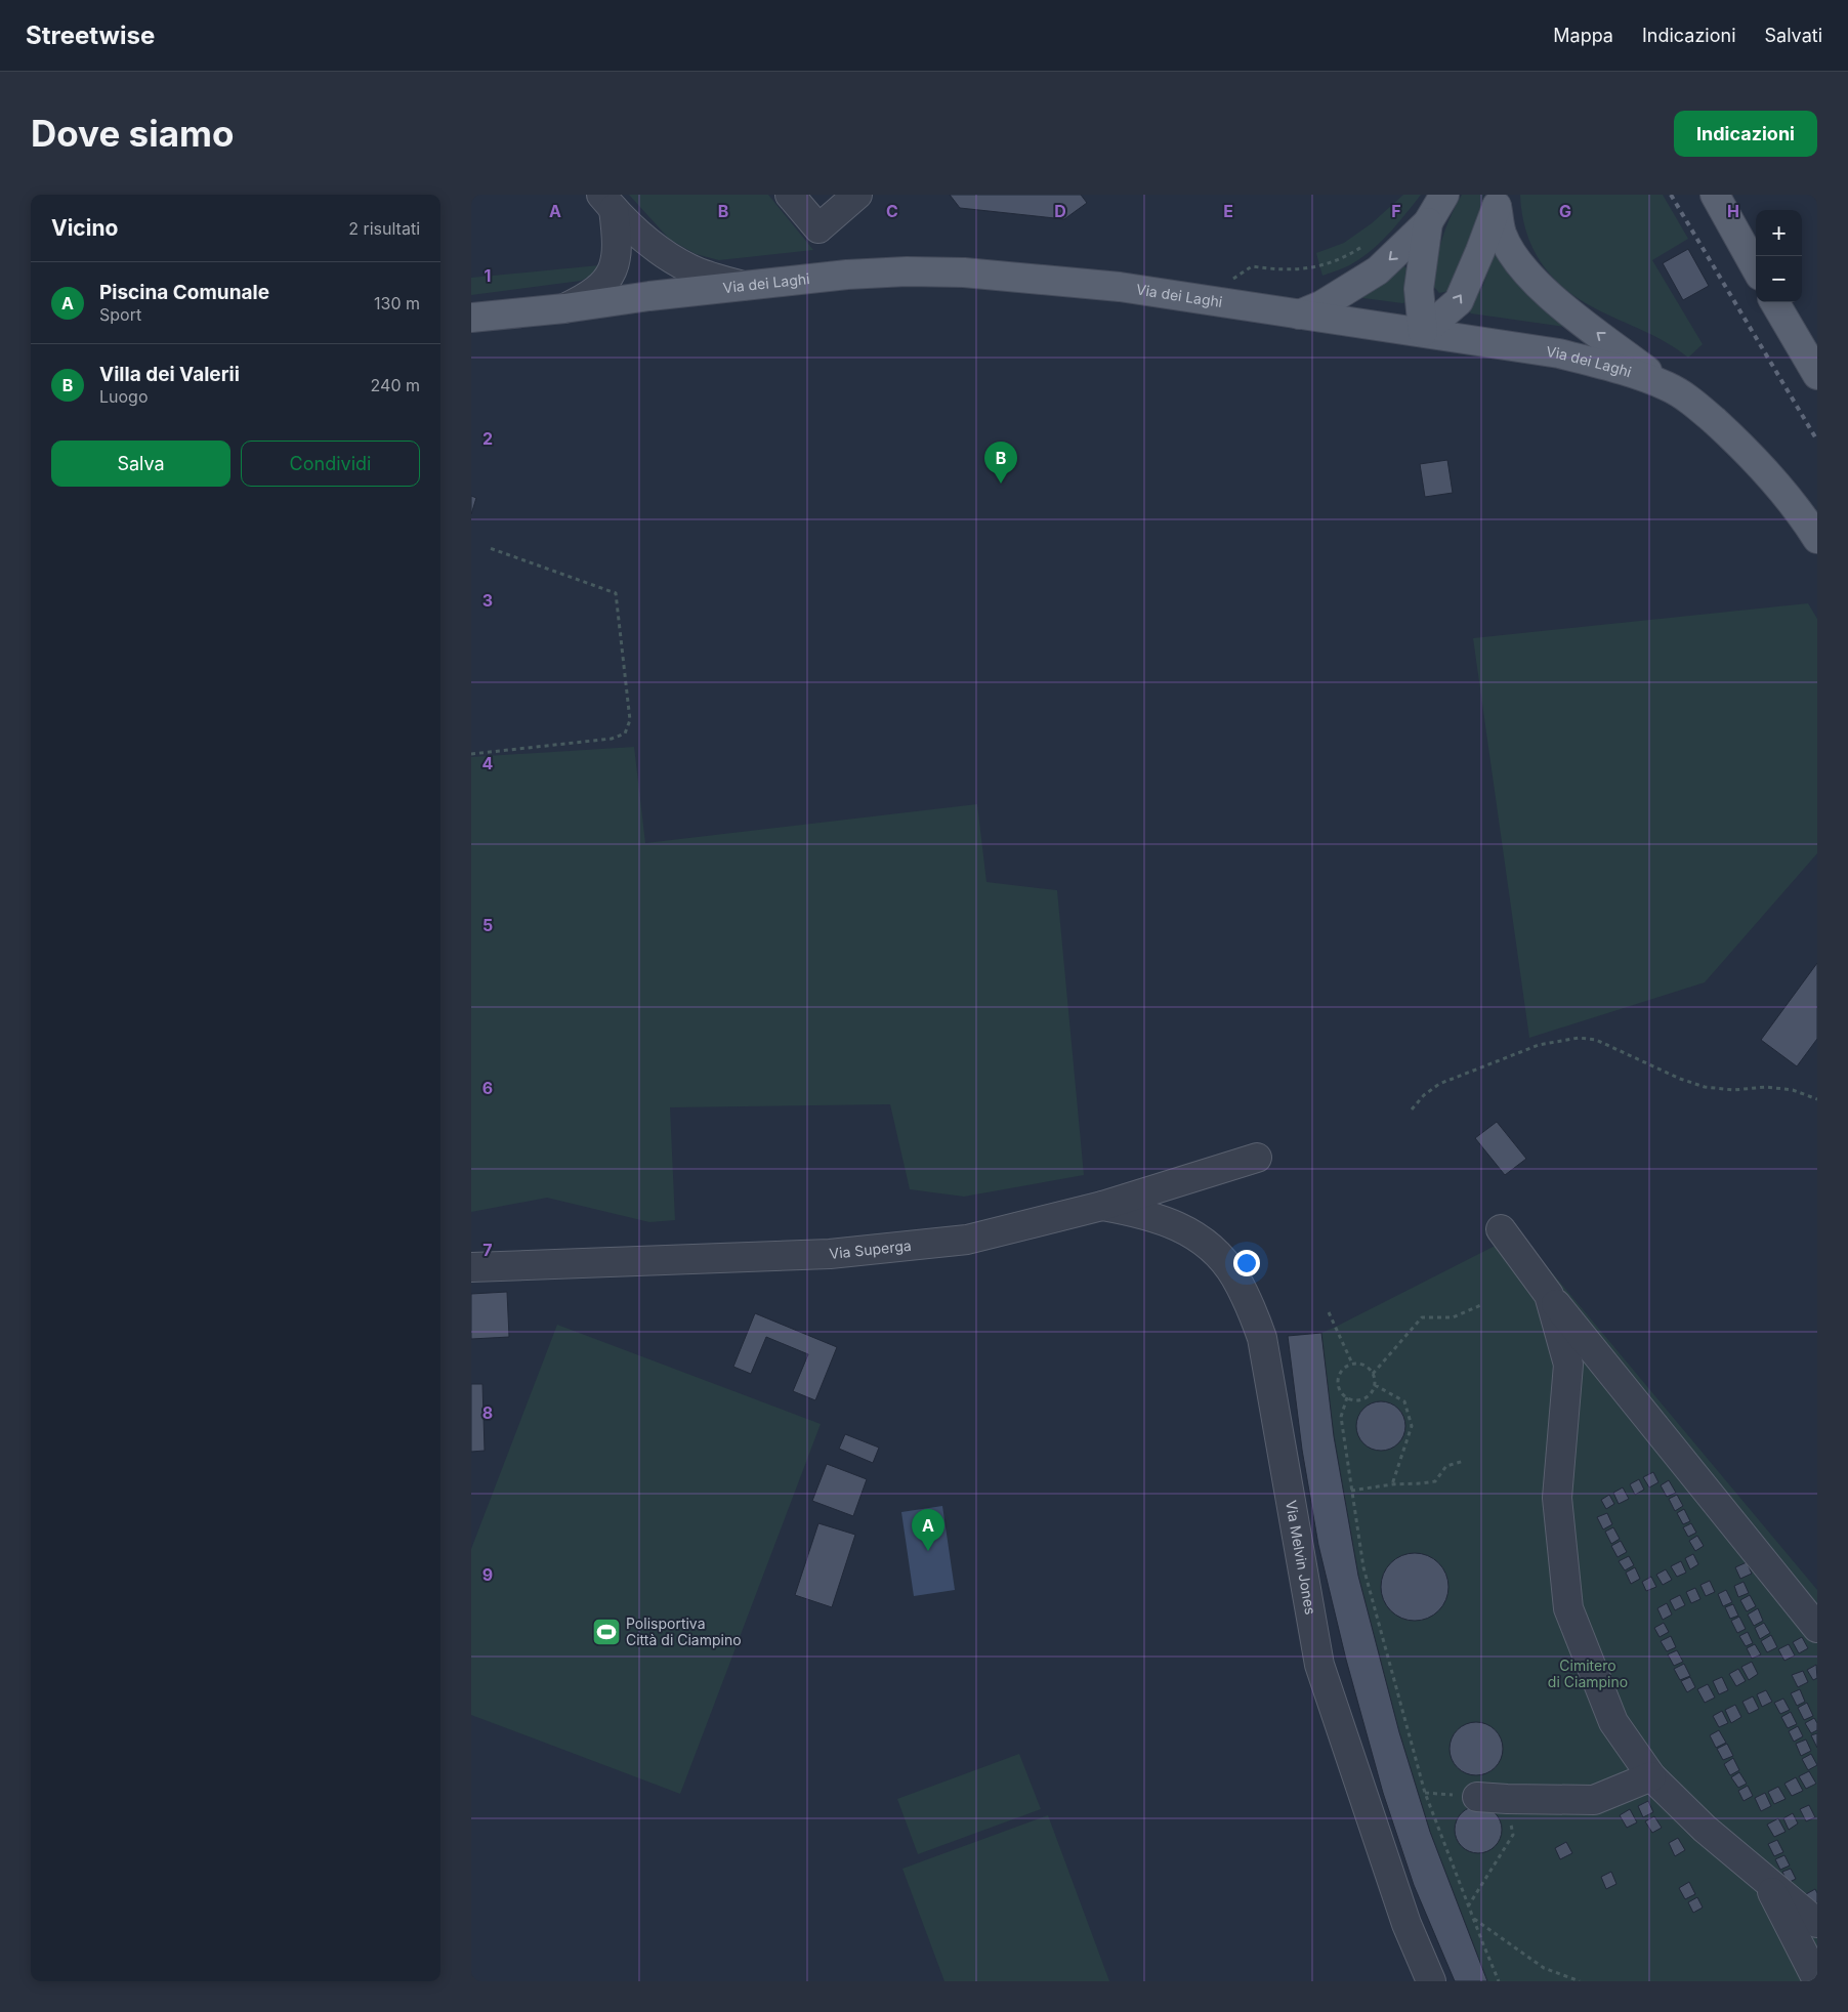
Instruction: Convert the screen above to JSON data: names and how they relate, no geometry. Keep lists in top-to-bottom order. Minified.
{"streets":{"main road":["Via dei Laghi"],"street":["Via Superga","Via Melvin Jones"]},"crossings":[["Via Superga","Via Melvin Jones"]],"parks":["Cimitero di Ciampino"],"places":{"sports":["Polisportiva Città di Ciampino"]},"page":{"header":"Streetwise","nav":["Mappa","Indicazioni","Salvati"],"buttons":["Indicazioni",["Salva","Condividi"]],"title":"Dove siamo","heading":["Vicino","2 risultati"],"map_buttons":["+","−"],"list":[{"mark":"A","name":"Piscina Comunale","note":"Sport","value":"130 m"},{"mark":"B","name":"Villa dei Valerii","note":"Luogo","value":"240 m"}],"pins":["B","A"]},"grid":{"columns":["A","B","C","D","E","F","G","H"],"rows":["1","2","3","4","5","6","7","8","9"]}}
